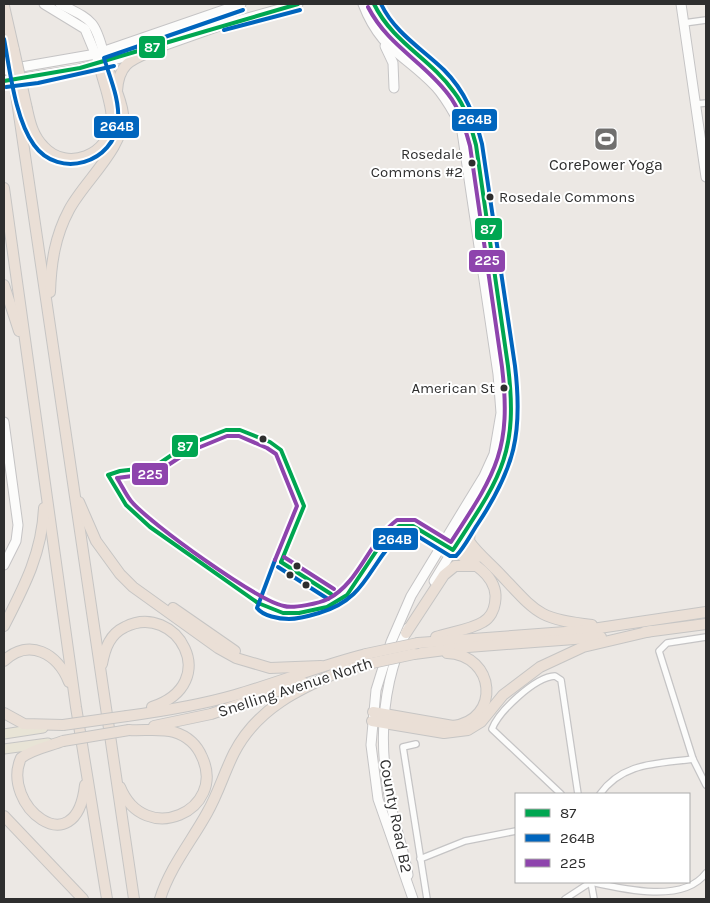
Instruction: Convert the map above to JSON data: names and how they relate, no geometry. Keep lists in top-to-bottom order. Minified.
{"streets":{"highway":["Snelling Avenue North"],"street":["County Road B2"]},"places":{"sports":["CorePower Yoga"],"other":["Rosedale Commons #2","Rosedale Commons","American St"]},"lines":["transit line 87","transit line 264B","transit line 225"],"legend":["87","264B","225"]}
